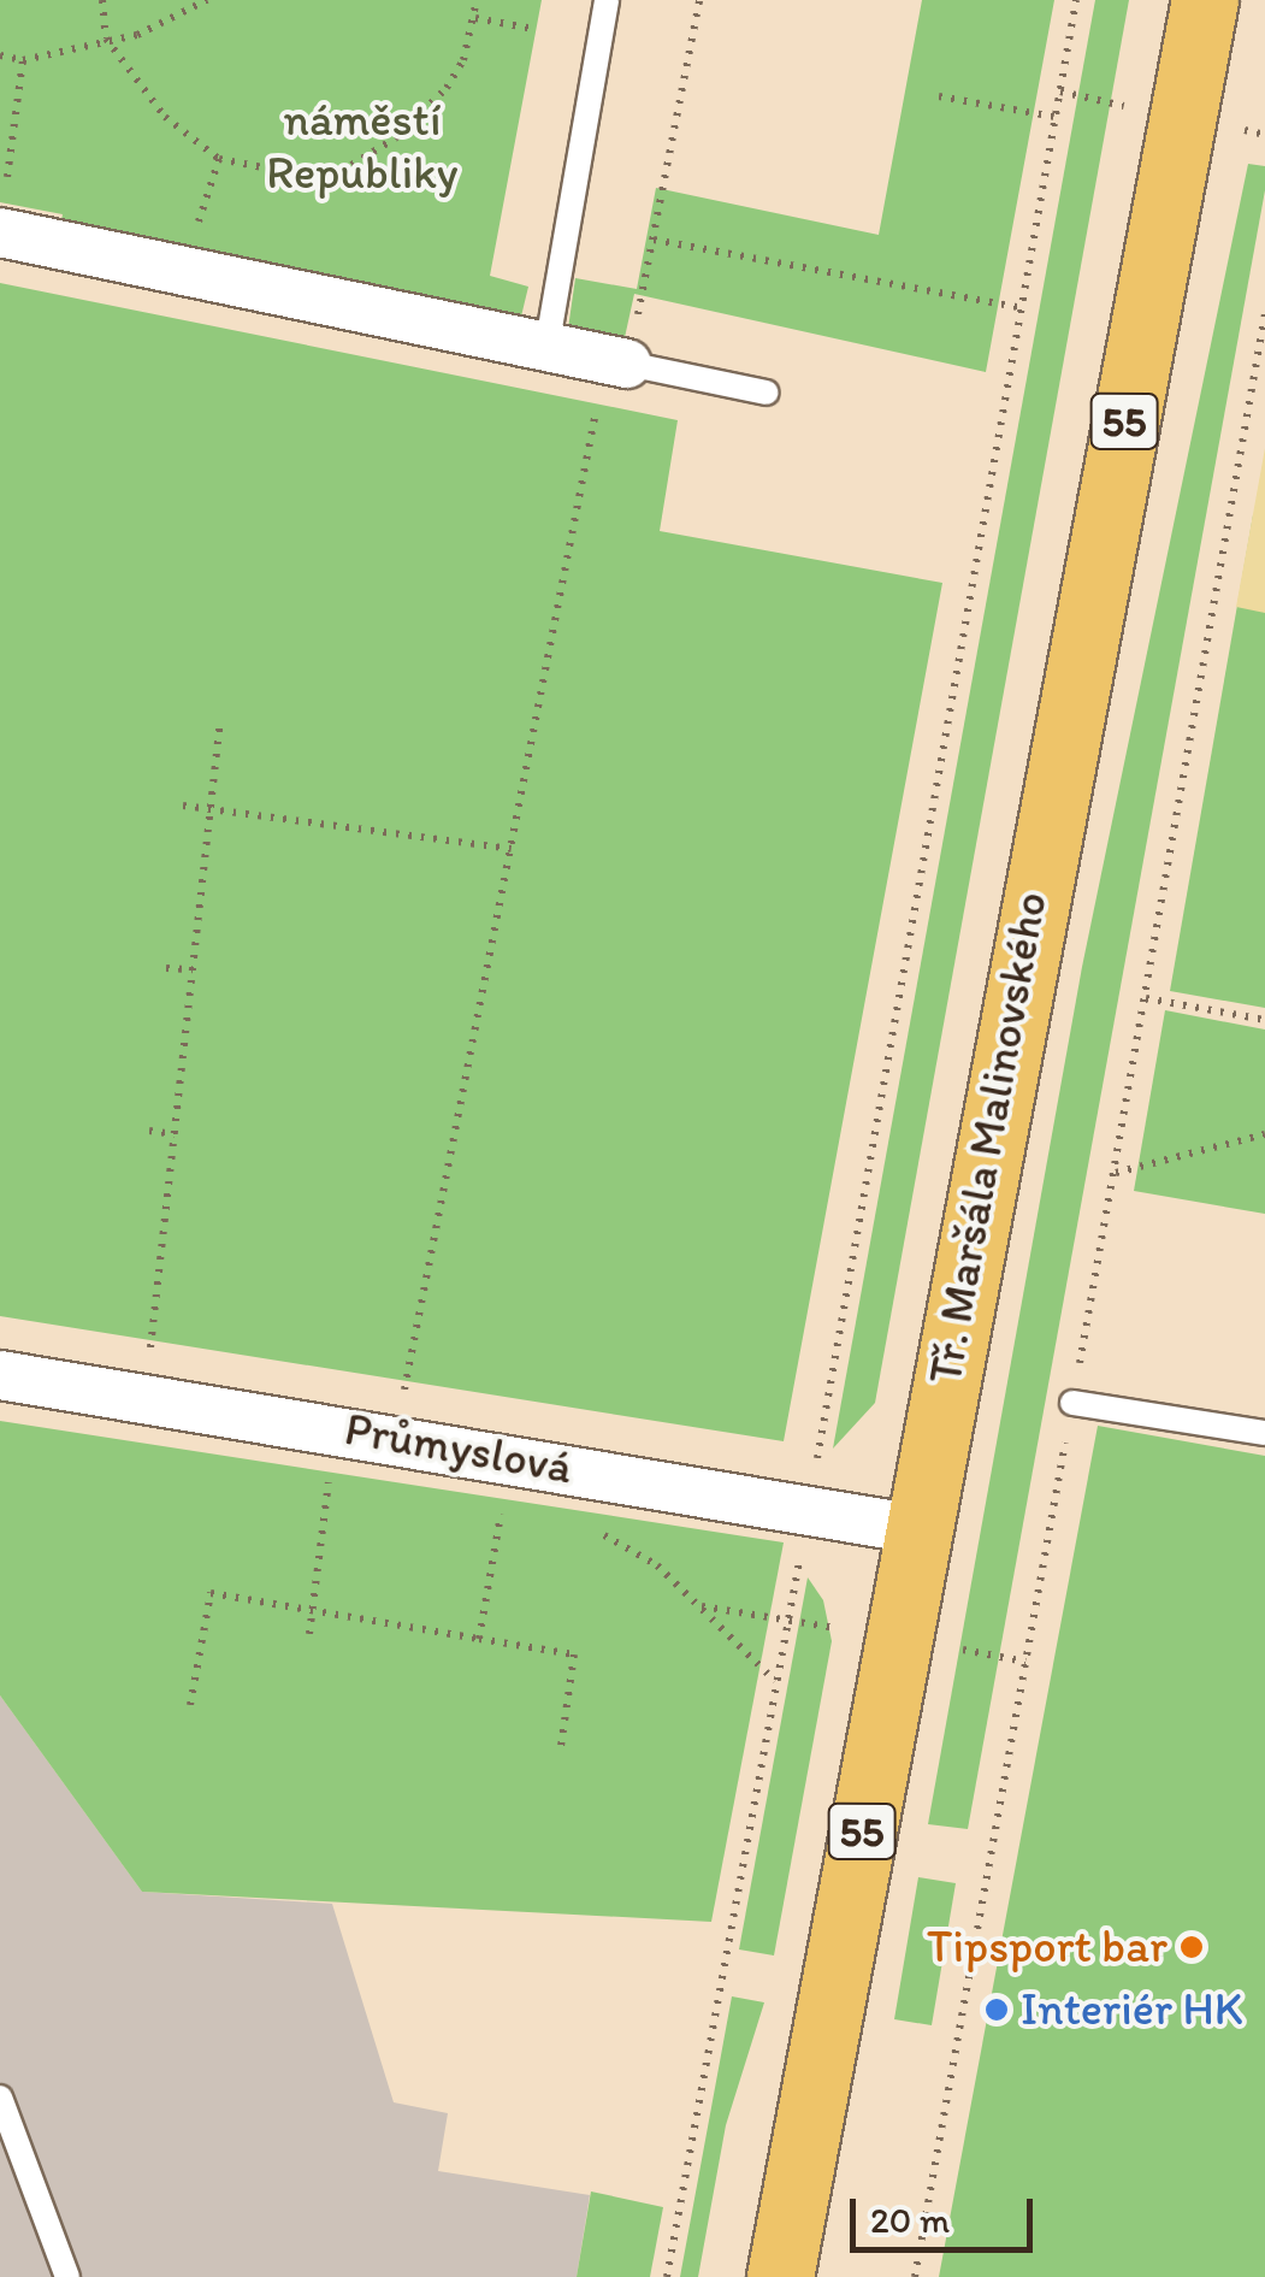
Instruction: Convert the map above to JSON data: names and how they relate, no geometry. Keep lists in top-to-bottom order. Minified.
{"streets":{"main road":["55","Tř. Maršála Malinovského"],"street":["Průmyslová"]},"crossings":[["Tř. Maršála Malinovského","Průmyslová"]],"parks":["náměstí Republiky"],"places":["Tipsport bar","Interiér HK"],"scale_bar":"20 m"}
